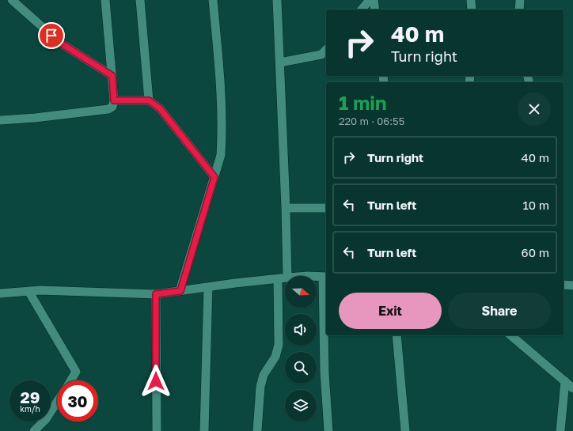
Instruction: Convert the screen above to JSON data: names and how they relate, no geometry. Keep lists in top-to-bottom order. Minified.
{"north":"right","page":{"turn":["40 m","Turn right"],"heading":["1 min","220 m · 06:55"],"list":[{"name":"Turn right","value":"40 m"},{"name":"Turn left","value":"10 m"},{"name":"Turn left","value":"60 m"}],"buttons":["Exit","Share"],"speed":"29 km/h","limit":"30"}}
